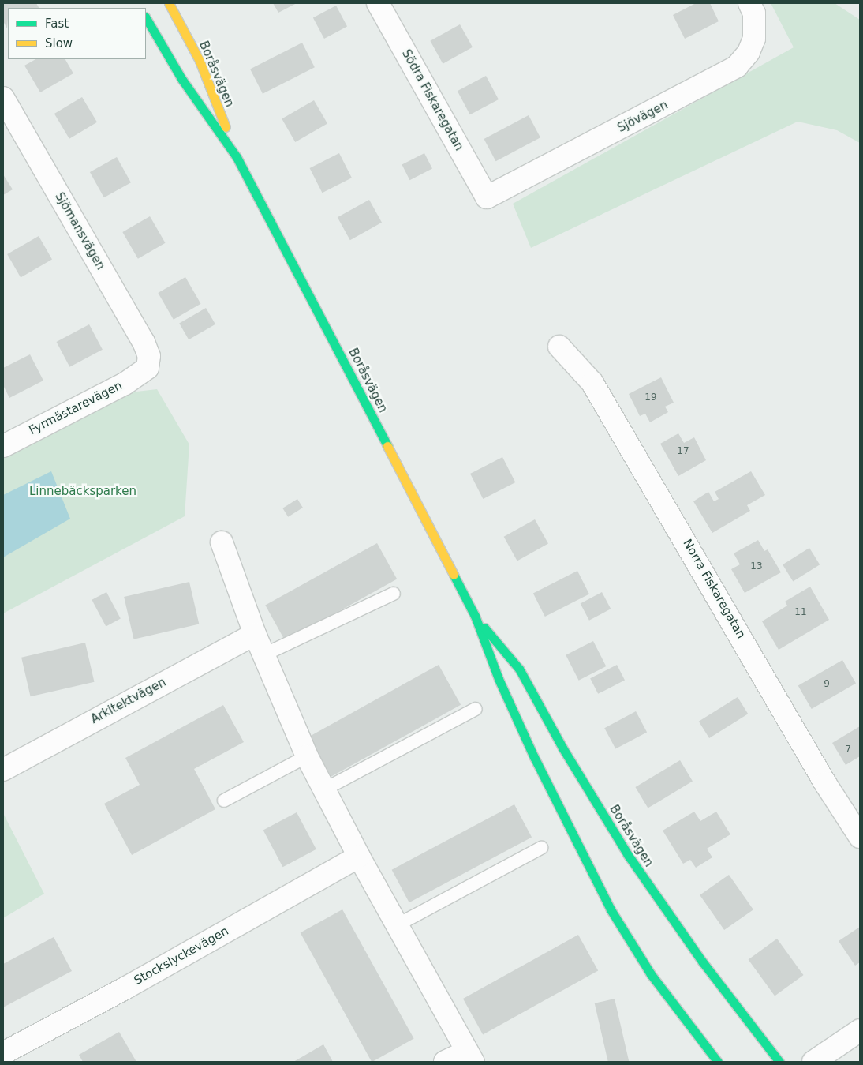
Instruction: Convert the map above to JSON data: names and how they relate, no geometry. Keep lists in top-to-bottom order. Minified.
{"streets":{"main road":["Boråsvägen"],"street":["Södra Fiskaregatan","Sjövägen","Sjömansvägen","Fyrmästarevägen","Norra Fiskaregatan","Arkitektvägen","Stockslyckevägen"]},"crossings":[["Södra Fiskaregatan","Sjövägen"],["Sjömansvägen","Fyrmästarevägen"]],"parks":["Linnebäcksparken"],"house_numbers":["19","17","13","11","9","7"],"legend":["Fast","Slow"]}
